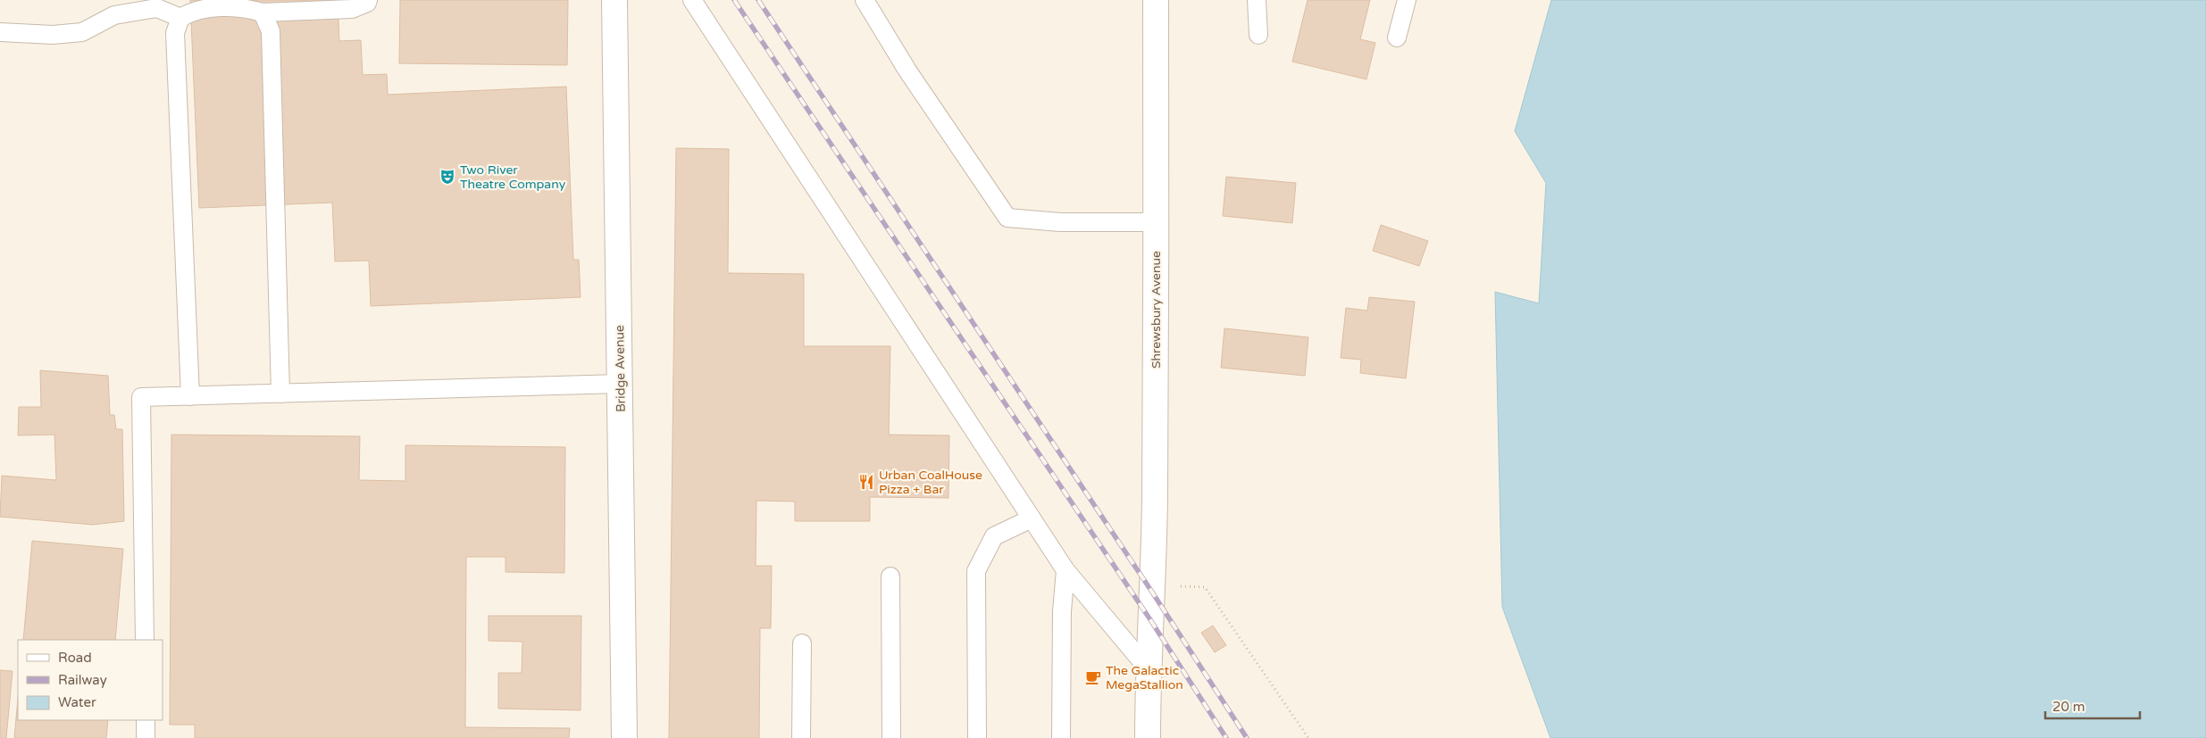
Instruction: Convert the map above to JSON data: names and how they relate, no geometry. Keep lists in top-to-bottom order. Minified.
{"streets":{"main road":["Shrewsbury Avenue","Bridge Avenue"]},"places":{"theatre":["Two River Theatre Company"],"restaurant":["Urban CoalHouse Pizza + Bar"],"cafe":["The Galactic MegaStallion"]},"legend":["Road","Railway","Water"],"scale_bar":"20 m"}
